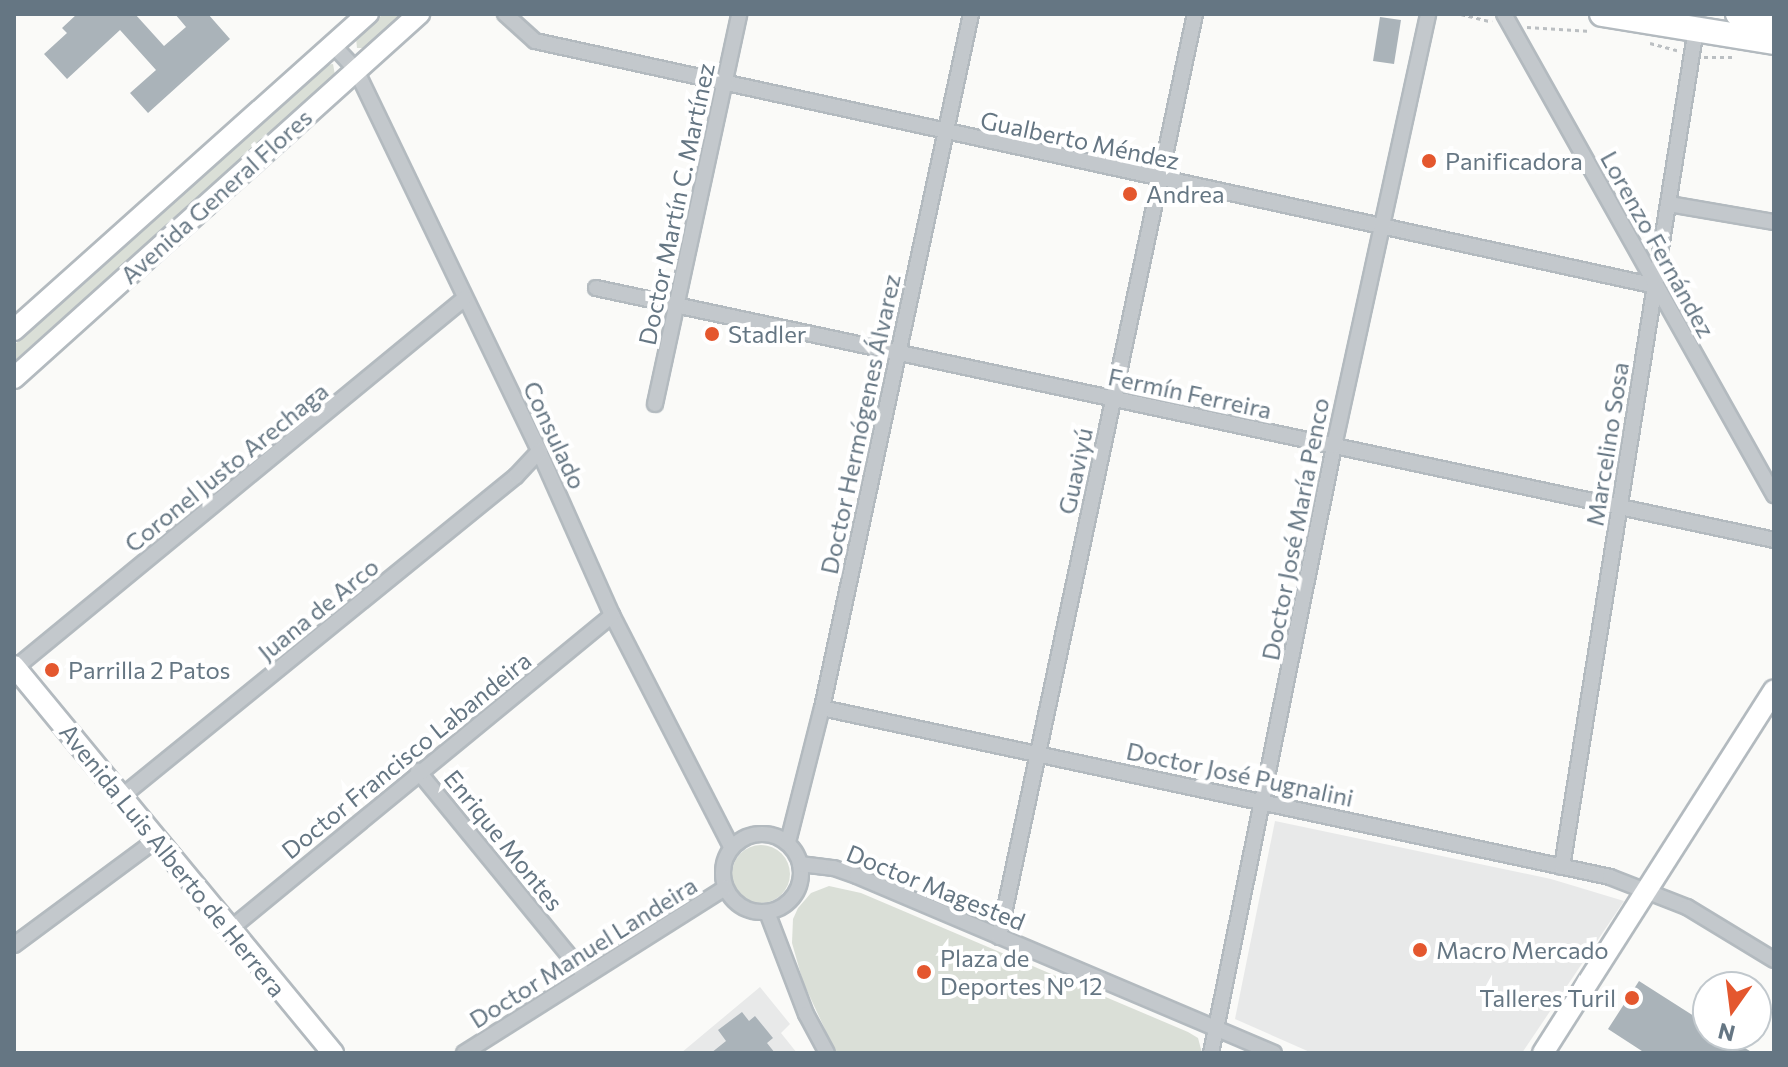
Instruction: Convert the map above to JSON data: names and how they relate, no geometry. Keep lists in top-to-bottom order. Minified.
{"streets":{"main road":["Avenida General Flores","Avenida Luis Alberto de Herrera"],"street":["Gualberto Méndez","Doctor Martín C. Martínez","Lorenzo Fernández","Fermín Ferreira","Doctor Hermógenes Álvarez","Consulado","Marcelino Sosa","Coronel Justo Arechaga","Guaviyú","Doctor José María Penco","Juana de Arco","Doctor Francisco Labandeira","Doctor José Pugnalini","Enrique Montes","Doctor Magested","Doctor Manuel Landeira"]},"crossings":[["Gualberto Méndez","Doctor Martín C. Martínez"],["Gualberto Méndez","Lorenzo Fernández"],["Gualberto Méndez","Doctor Hermógenes Álvarez"],["Gualberto Méndez","Marcelino Sosa"],["Gualberto Méndez","Guaviyú"],["Gualberto Méndez","Doctor José María Penco"],["Avenida General Flores","Consulado"],["Doctor Martín C. Martínez","Fermín Ferreira"],["Lorenzo Fernández","Marcelino Sosa"],["Fermín Ferreira","Doctor Hermógenes Álvarez"],["Fermín Ferreira","Marcelino Sosa"],["Fermín Ferreira","Guaviyú"],["Fermín Ferreira","Doctor José María Penco"],["Doctor Hermógenes Álvarez","Consulado"],["Doctor Hermógenes Álvarez","Doctor José Pugnalini"],["Doctor Hermógenes Álvarez","Doctor Magested"],["Doctor Hermógenes Álvarez","Doctor Manuel Landeira"],["Consulado","Coronel Justo Arechaga"],["Consulado","Juana de Arco"],["Consulado","Doctor Francisco Labandeira"],["Consulado","Doctor Magested"],["Consulado","Doctor Manuel Landeira"],["Marcelino Sosa","Doctor José Pugnalini"],["Coronel Justo Arechaga","Avenida Luis Alberto de Herrera"],["Guaviyú","Doctor José Pugnalini"],["Guaviyú","Doctor Magested"],["Doctor José María Penco","Doctor José Pugnalini"],["Doctor José María Penco","Doctor Magested"],["Juana de Arco","Avenida Luis Alberto de Herrera"],["Doctor Francisco Labandeira","Enrique Montes"],["Doctor Francisco Labandeira","Avenida Luis Alberto de Herrera"],["Enrique Montes","Doctor Manuel Landeira"],["Doctor Magested","Doctor Manuel Landeira"]],"places":["Panificadora","Andrea","Stadler","Parrilla 2 Patos","Macro Mercado","Plaza de Deportes Nº 12","Talleres Turil"],"north":"bottom"}
